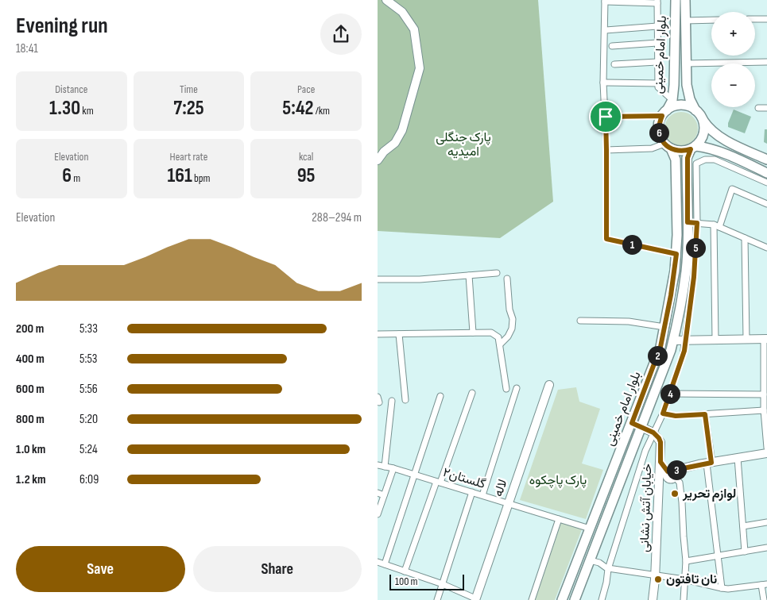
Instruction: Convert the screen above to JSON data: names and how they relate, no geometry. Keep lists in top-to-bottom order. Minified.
{"streets":{"main road":["بلوار امام خمینی"],"street":["گلستان۲","لاله","خیابان آتش نشانی"]},"crossings":[["بلوار امام خمینی","گلستان۲"],["گلستان۲","لاله"]],"parks":["پارک جنگلی امیدیه","پارک پاچکوه"],"places":["لوازم تحریر","نان تافتون"],"scale_bar":"100 m","page":{"heading":["Evening run","18:41"],"map_buttons":["+","−"],"stats":[["Distance","1.30 km"],["Time","7:25"],["Pace","5:42 /km"],["Elevation","6 m"],["Heart rate","161 bpm"],["kcal","95"]],"pins":["6","1","5","2","4","3"],"chart":["Elevation","288–294 m"],"list":[{"name":"200 m","note":"5:33"},{"name":"400 m","note":"5:53"},{"name":"600 m","note":"5:56"},{"name":"800 m","note":"5:20"},{"name":"1.0 km","note":"5:24"},{"name":"1.2 km","note":"6:09"}],"buttons":["Save","Share"],"scale":"100 m"}}
